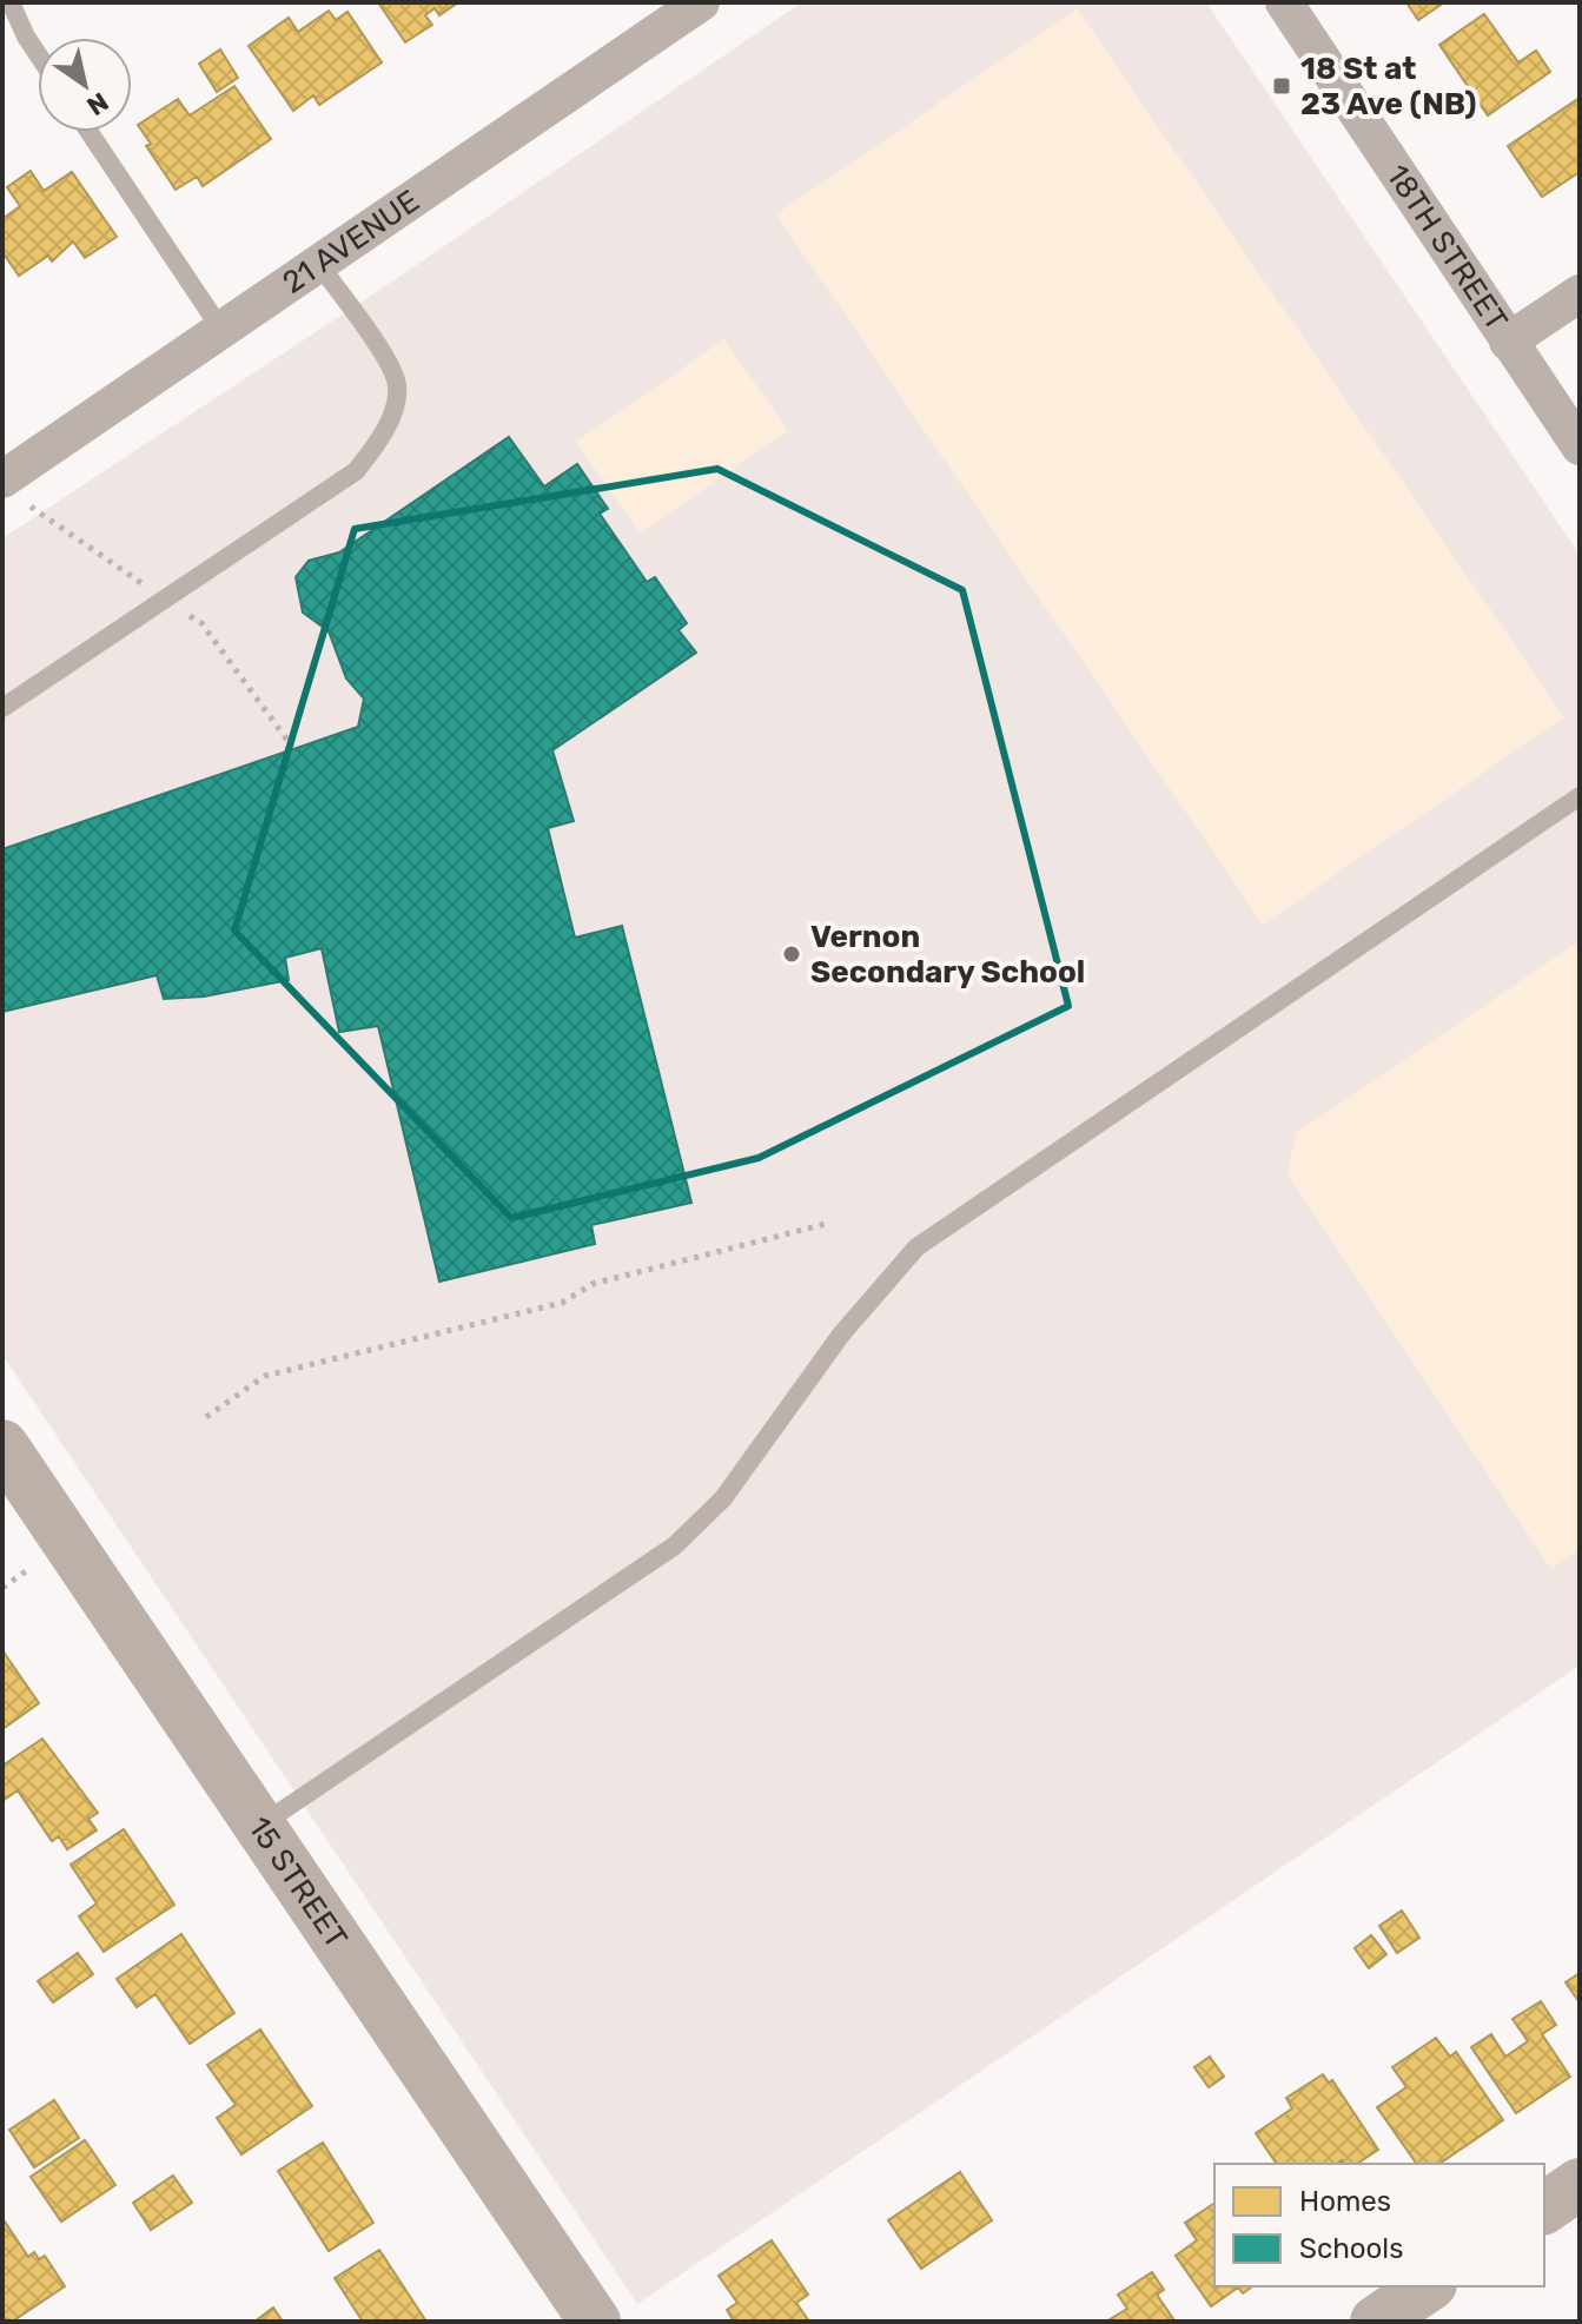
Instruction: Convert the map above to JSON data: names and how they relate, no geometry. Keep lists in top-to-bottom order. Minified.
{"streets":{"street":["21 AVENUE","18TH STREET","15 STREET"]},"places":{"transit":["18 St at 23 Ave (NB)"],"other":["Vernon Secondary School"]},"legend":["Homes","Schools"],"north":"bottom right"}
